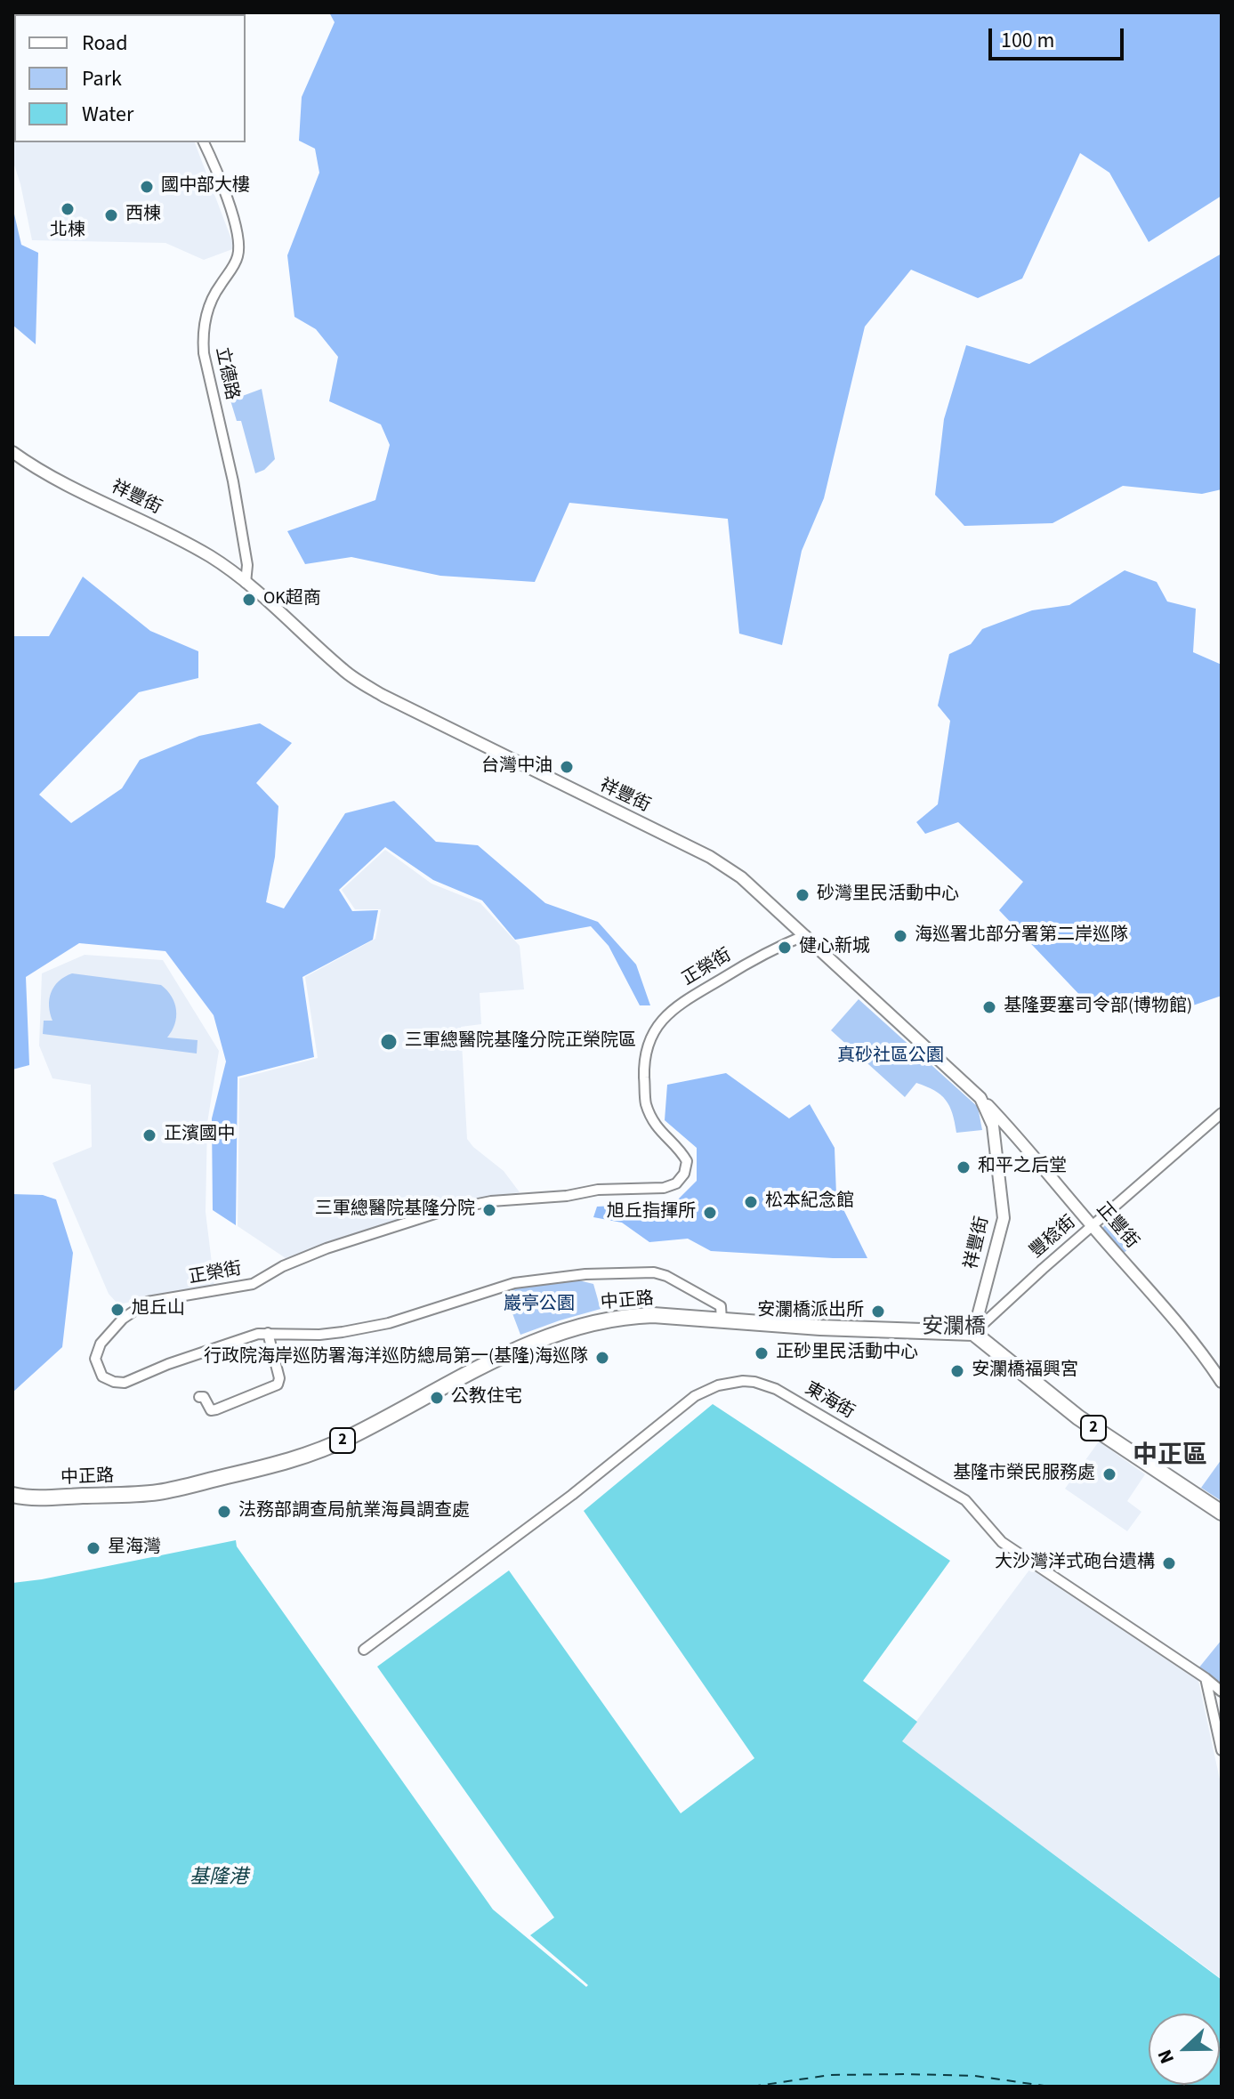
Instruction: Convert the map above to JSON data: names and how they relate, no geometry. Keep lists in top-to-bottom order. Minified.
{"streets":{"main road":["中正路","2"],"street":["立德路","祥豐街","正榮街","正豐街","豐稔街","東海街"]},"crossings":[["立德路","祥豐街"],["祥豐街","正榮街"],["祥豐街","正豐街"],["祥豐街","豐稔街"],["祥豐街","中正路"],["祥豐街","2"],["正榮街","中正路"],["正豐街","豐稔街"],["豐稔街","中正路"],["豐稔街","2"],["中正路","2"]],"districts":["安瀾橋","中正區"],"water":["基隆港"],"parks":["真砂社區公園","巖亭公園"],"places":["國中部大樓","北棟","西棟","OK超商","台灣中油","砂灣里民活動中心","海巡署北部分署第二岸巡隊","健心新城","基隆要塞司令部(博物館)","三軍總醫院基隆分院正榮院區","正濱國中","和平之后堂","松本紀念館","三軍總醫院基隆分院","旭丘指揮所","旭丘山","安瀾橋派出所","正砂里民活動中心","行政院海岸巡防署海洋巡防總局第一(基隆)海巡隊","安瀾橋福興宮","公教住宅","基隆市榮民服務處","法務部調查局航業海員調查處","星海灣","大沙灣洋式砲台遺構"],"legend":["Road","Park","Water"],"scale_bar":"100 m","north":"left"}
